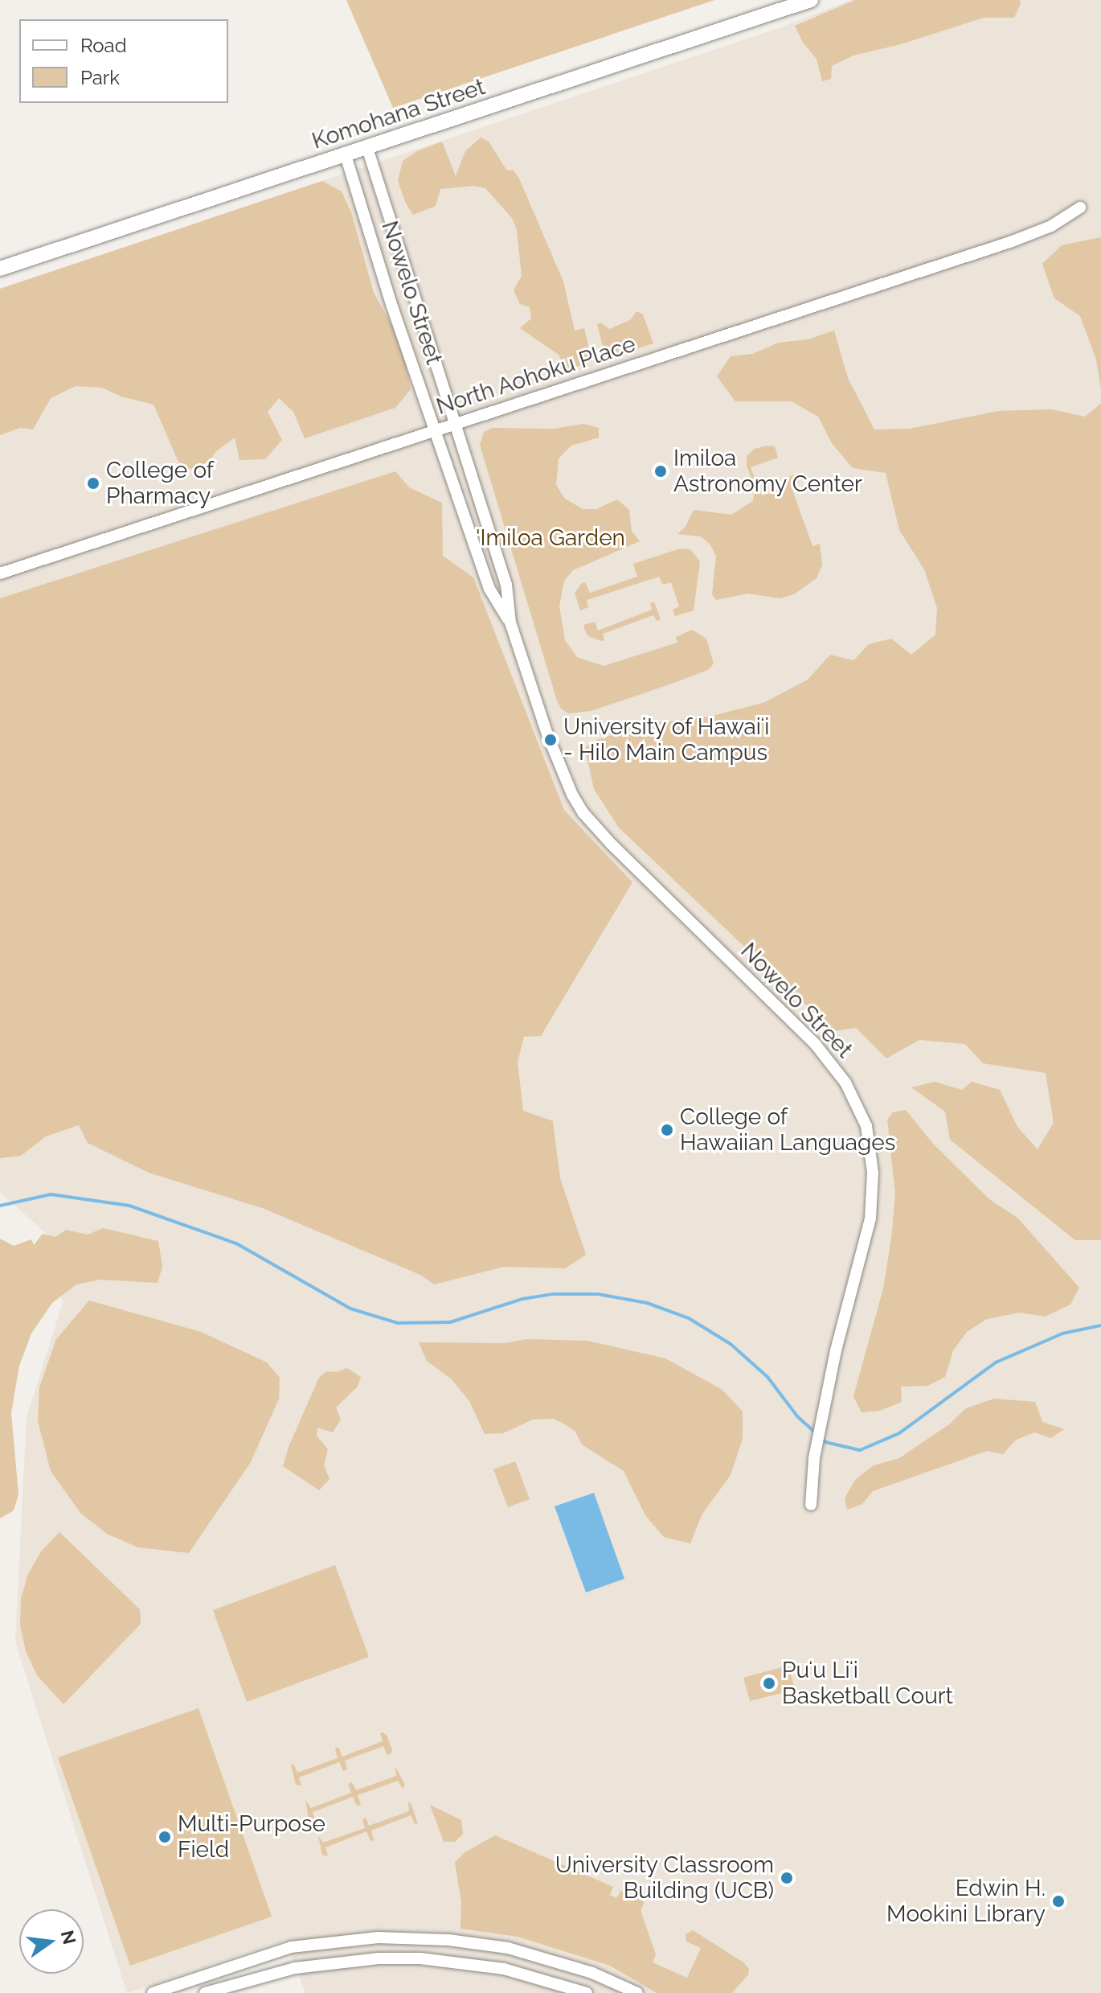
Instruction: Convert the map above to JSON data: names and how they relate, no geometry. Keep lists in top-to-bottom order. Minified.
{"streets":{"main road":["Komohana Street"],"street":["Nowelo Street","North Aohoku Place"]},"crossings":[["Komohana Street","Nowelo Street"],["Nowelo Street","North Aohoku Place"]],"parks":["'Imiloa Garden"],"places":["Imiloa Astronomy Center","College of Pharmacy","University of Hawaiʻi - Hilo Main Campus","College of Hawaiian Languages","Puʻu Liʻi Basketball Court","Multi-Purpose Field","University Classroom Building (UCB)","Edwin H. Mookini Library"],"legend":["Road","Park"],"north":"right"}
